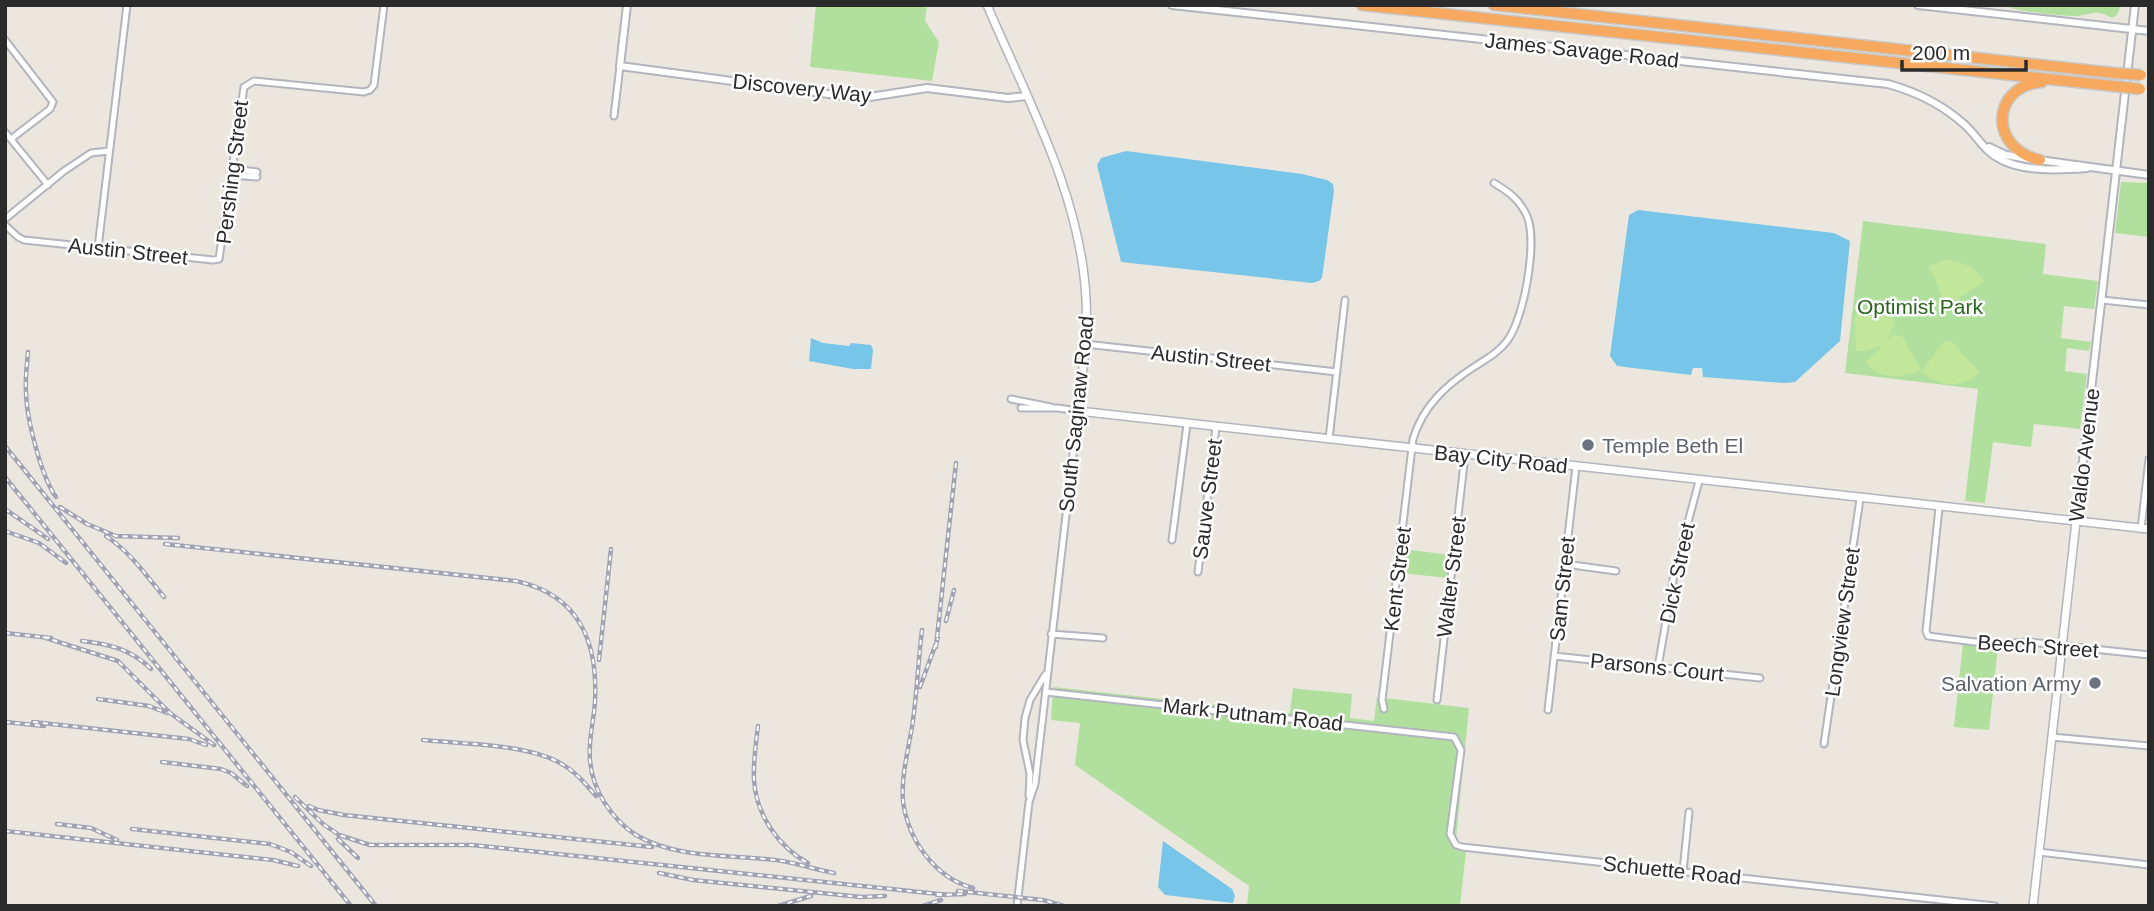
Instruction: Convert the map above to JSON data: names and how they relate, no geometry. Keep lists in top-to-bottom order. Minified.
{"streets":{"main road":["South Saginaw Road","Waldo Avenue","Bay City Road"],"street":["James Savage Road","Discovery Way","Pershing Street","Austin Street","Sauve Street","Dick Street","Walter Street","Kent Street","Sam Street","Longview Street","Beech Street","Parsons Court","Mark Putnam Road","Schuette Road"]},"crossings":[["James Savage Road","Waldo Avenue"],["Discovery Way","South Saginaw Road"],["Pershing Street","Austin Street"],["Austin Street","South Saginaw Road"],["South Saginaw Road","Bay City Road"],["South Saginaw Road","Mark Putnam Road"],["Waldo Avenue","Bay City Road"],["Waldo Avenue","Beech Street"],["Bay City Road","Sauve Street"],["Bay City Road","Dick Street"],["Bay City Road","Walter Street"],["Bay City Road","Kent Street"],["Bay City Road","Sam Street"],["Bay City Road","Longview Street"],["Bay City Road","Beech Street"],["Dick Street","Parsons Court"],["Sam Street","Parsons Court"],["Mark Putnam Road","Schuette Road"]],"parks":["Optimist Park"],"places":["Temple Beth El","Salvation Army"],"scale_bar":"200 m"}
